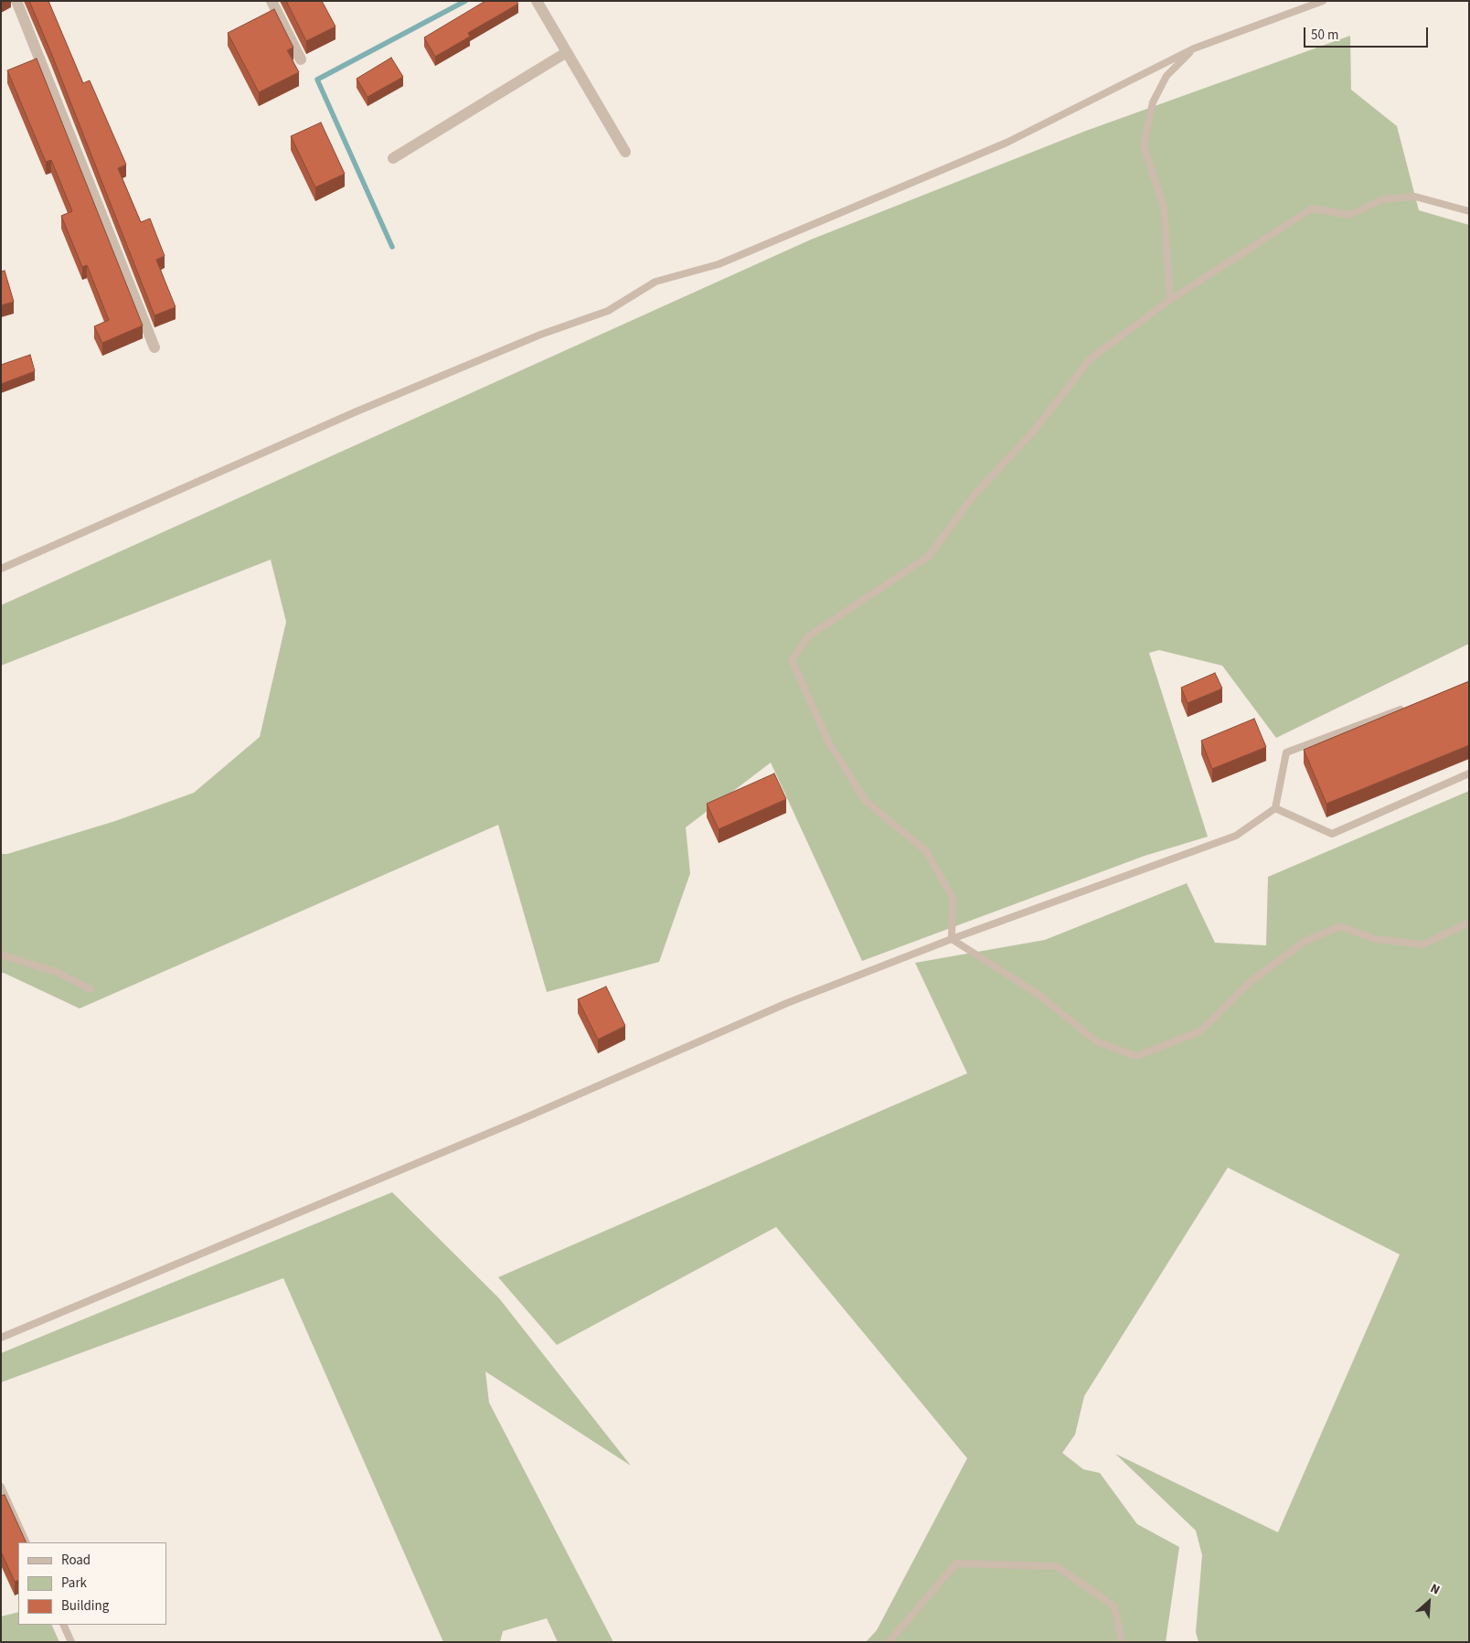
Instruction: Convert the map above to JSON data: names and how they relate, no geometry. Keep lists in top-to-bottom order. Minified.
{"legend":["Road","Park","Building"],"scale_bar":"50 m","north":"top right"}
